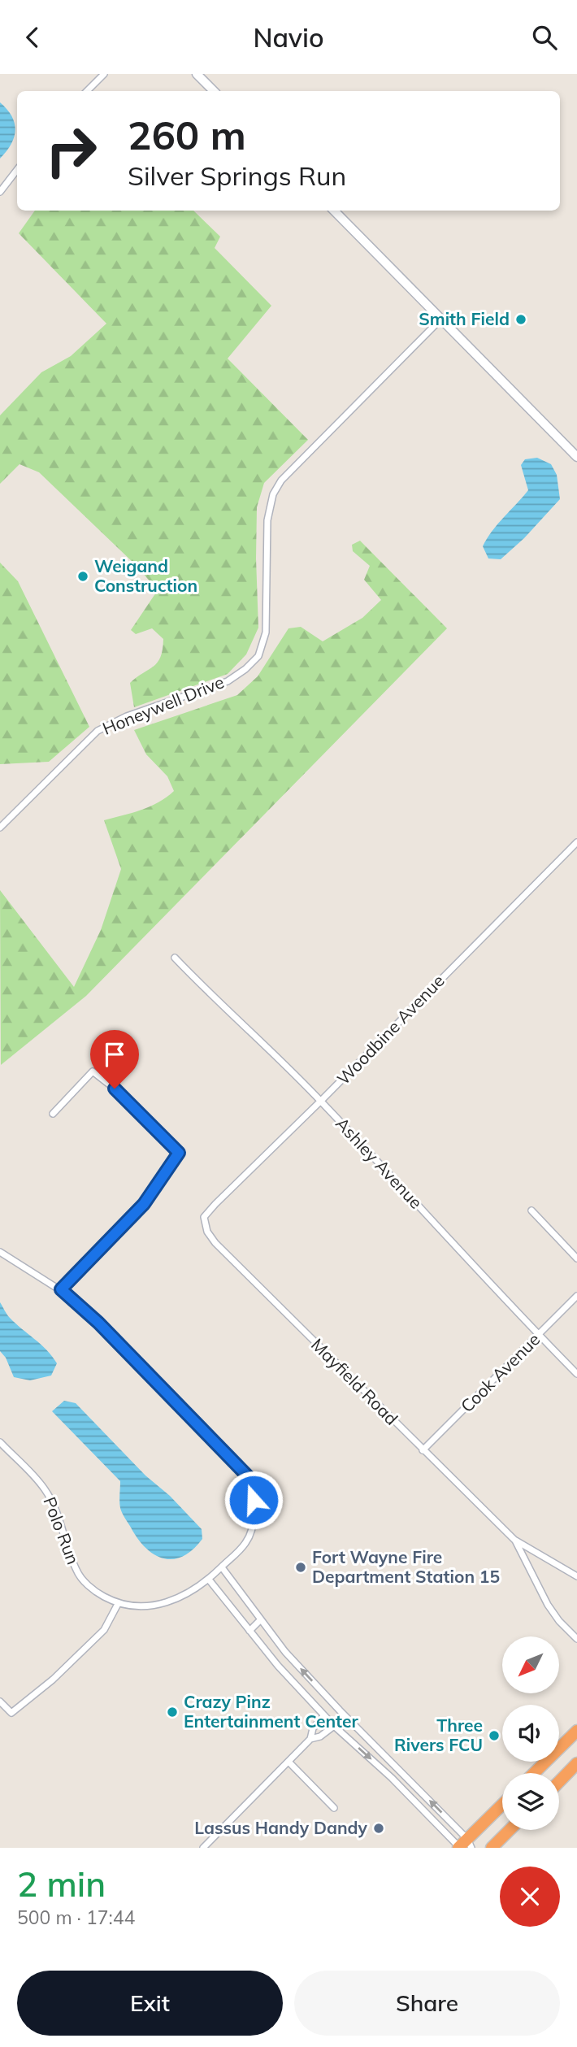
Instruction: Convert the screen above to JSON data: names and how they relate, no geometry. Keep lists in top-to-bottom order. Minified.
{"streets":{"street":["Honeywell Drive","Woodbine Avenue","Ashley Avenue","Cook Avenue","Mayfield Road","Polo Run"]},"crossings":[["Woodbine Avenue","Ashley Avenue"],["Woodbine Avenue","Mayfield Road"],["Ashley Avenue","Cook Avenue"],["Cook Avenue","Mayfield Road"]],"places":["Smith Field","Weigand Construction","Fort Wayne Fire Department Station 15","Crazy Pinz Entertainment Center","Three Rivers FCU","Lassus Handy Dandy"],"north":"bottom left","page":{"header":"Navio","turn":["260 m","Silver Springs Run"],"heading":["2 min","500 m · 17:44"],"buttons":["Exit","Share"]}}
